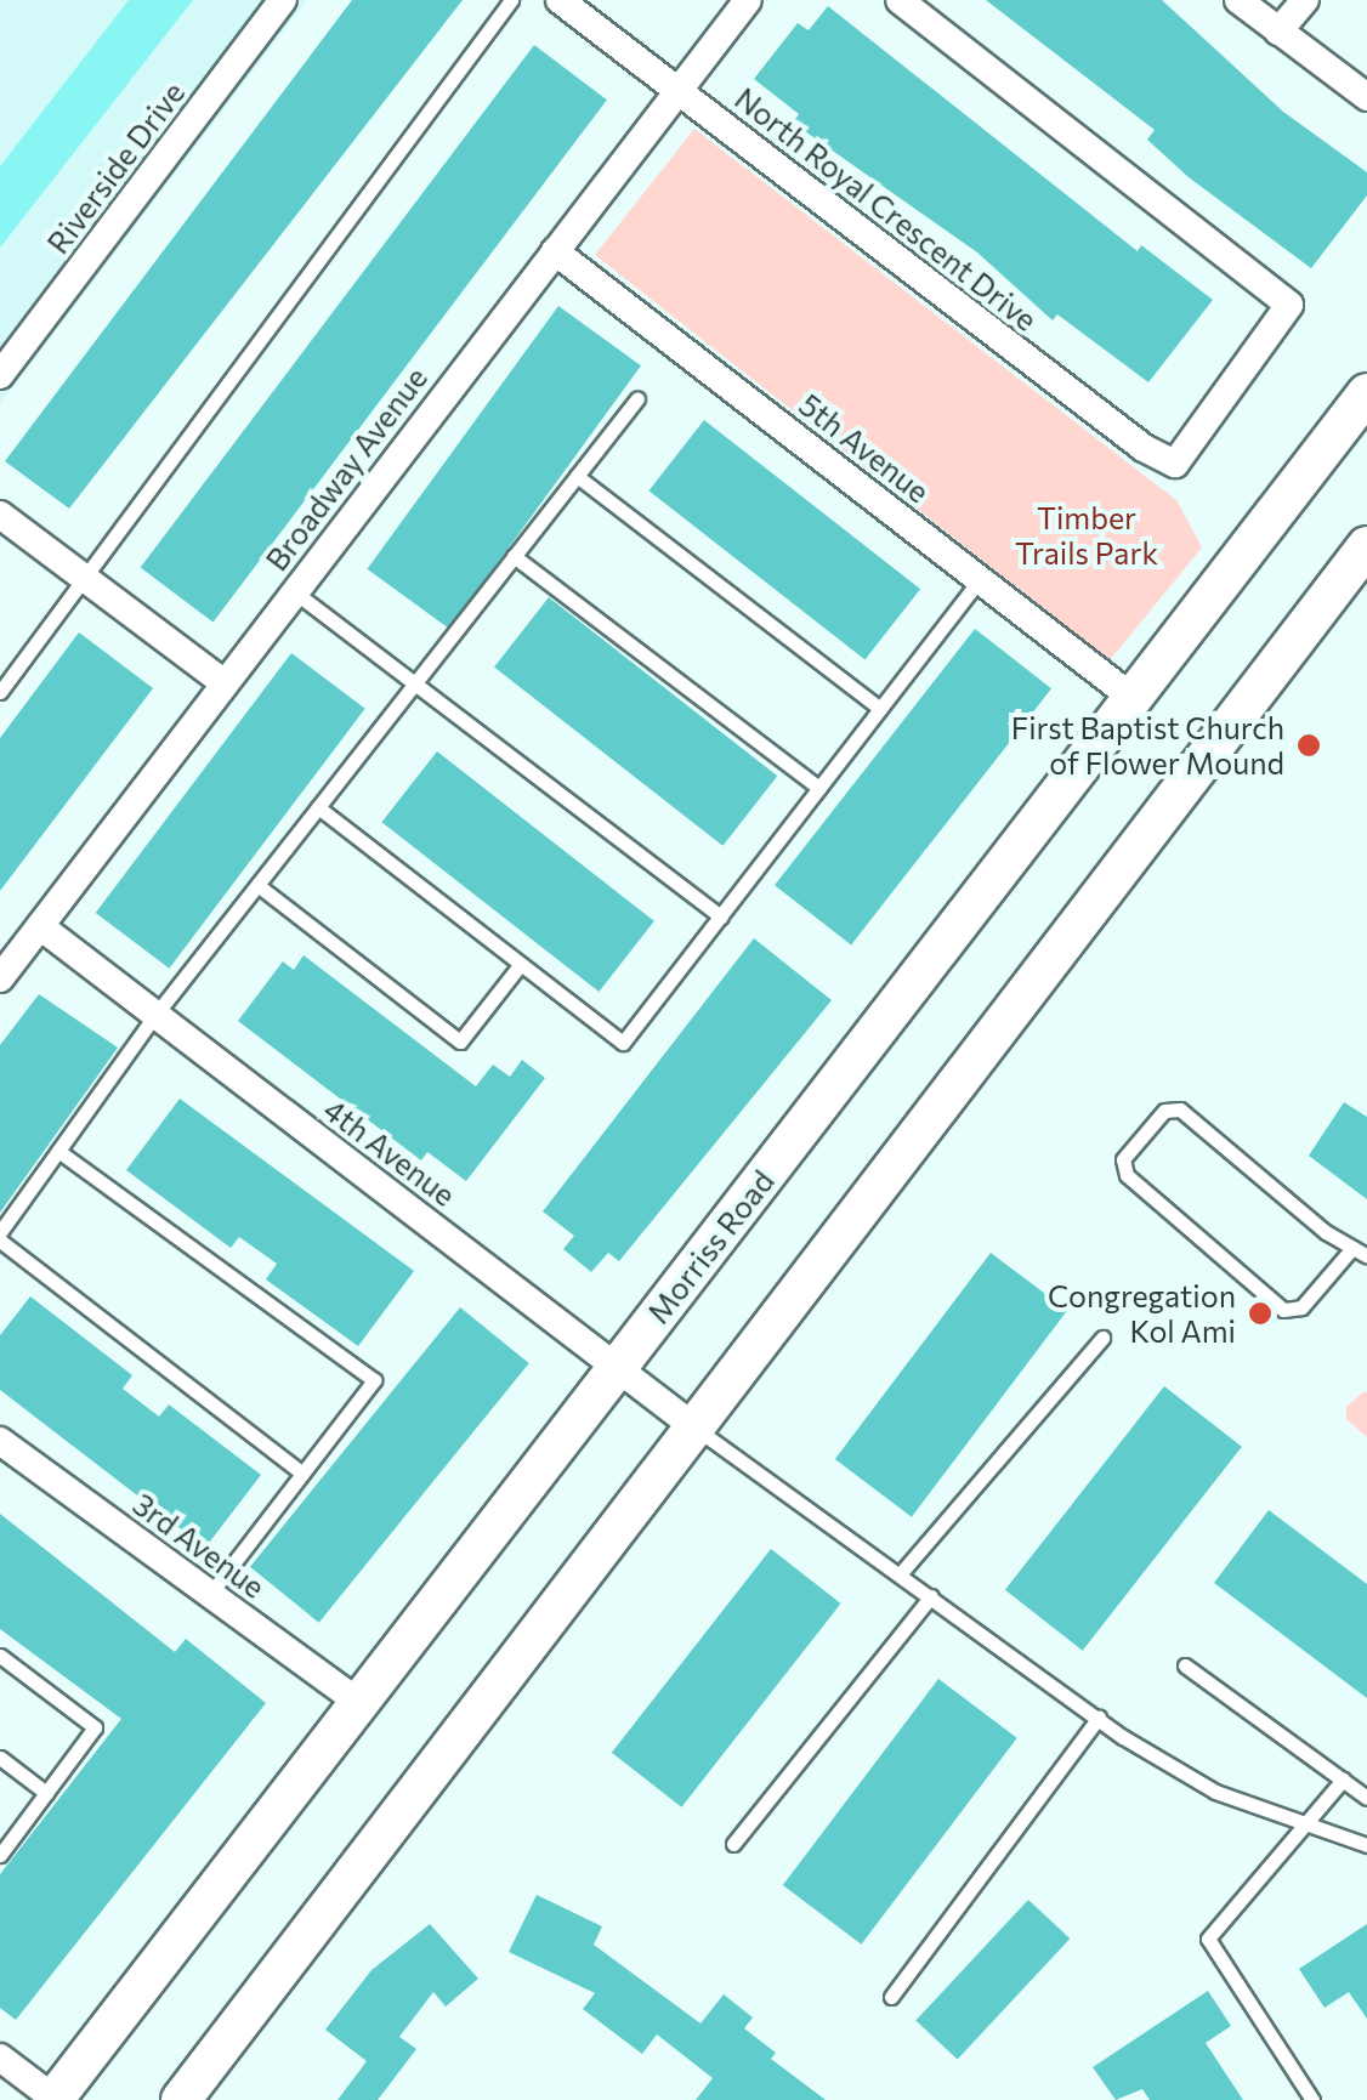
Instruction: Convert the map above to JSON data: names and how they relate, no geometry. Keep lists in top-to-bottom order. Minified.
{"streets":{"main road":["Morriss Road"],"street":["Riverside Drive","North Royal Crescent Drive","5th Avenue","Broadway Avenue","4th Avenue","3rd Avenue"]},"crossings":[["North Royal Crescent Drive","Broadway Avenue"],["5th Avenue","Broadway Avenue"],["5th Avenue","Morriss Road"],["Broadway Avenue","4th Avenue"],["4th Avenue","Morriss Road"],["Morriss Road","3rd Avenue"]],"parks":["Timber Trails Park"],"places":["First Baptist Church of Flower Mound","Congregation Kol Ami"]}
